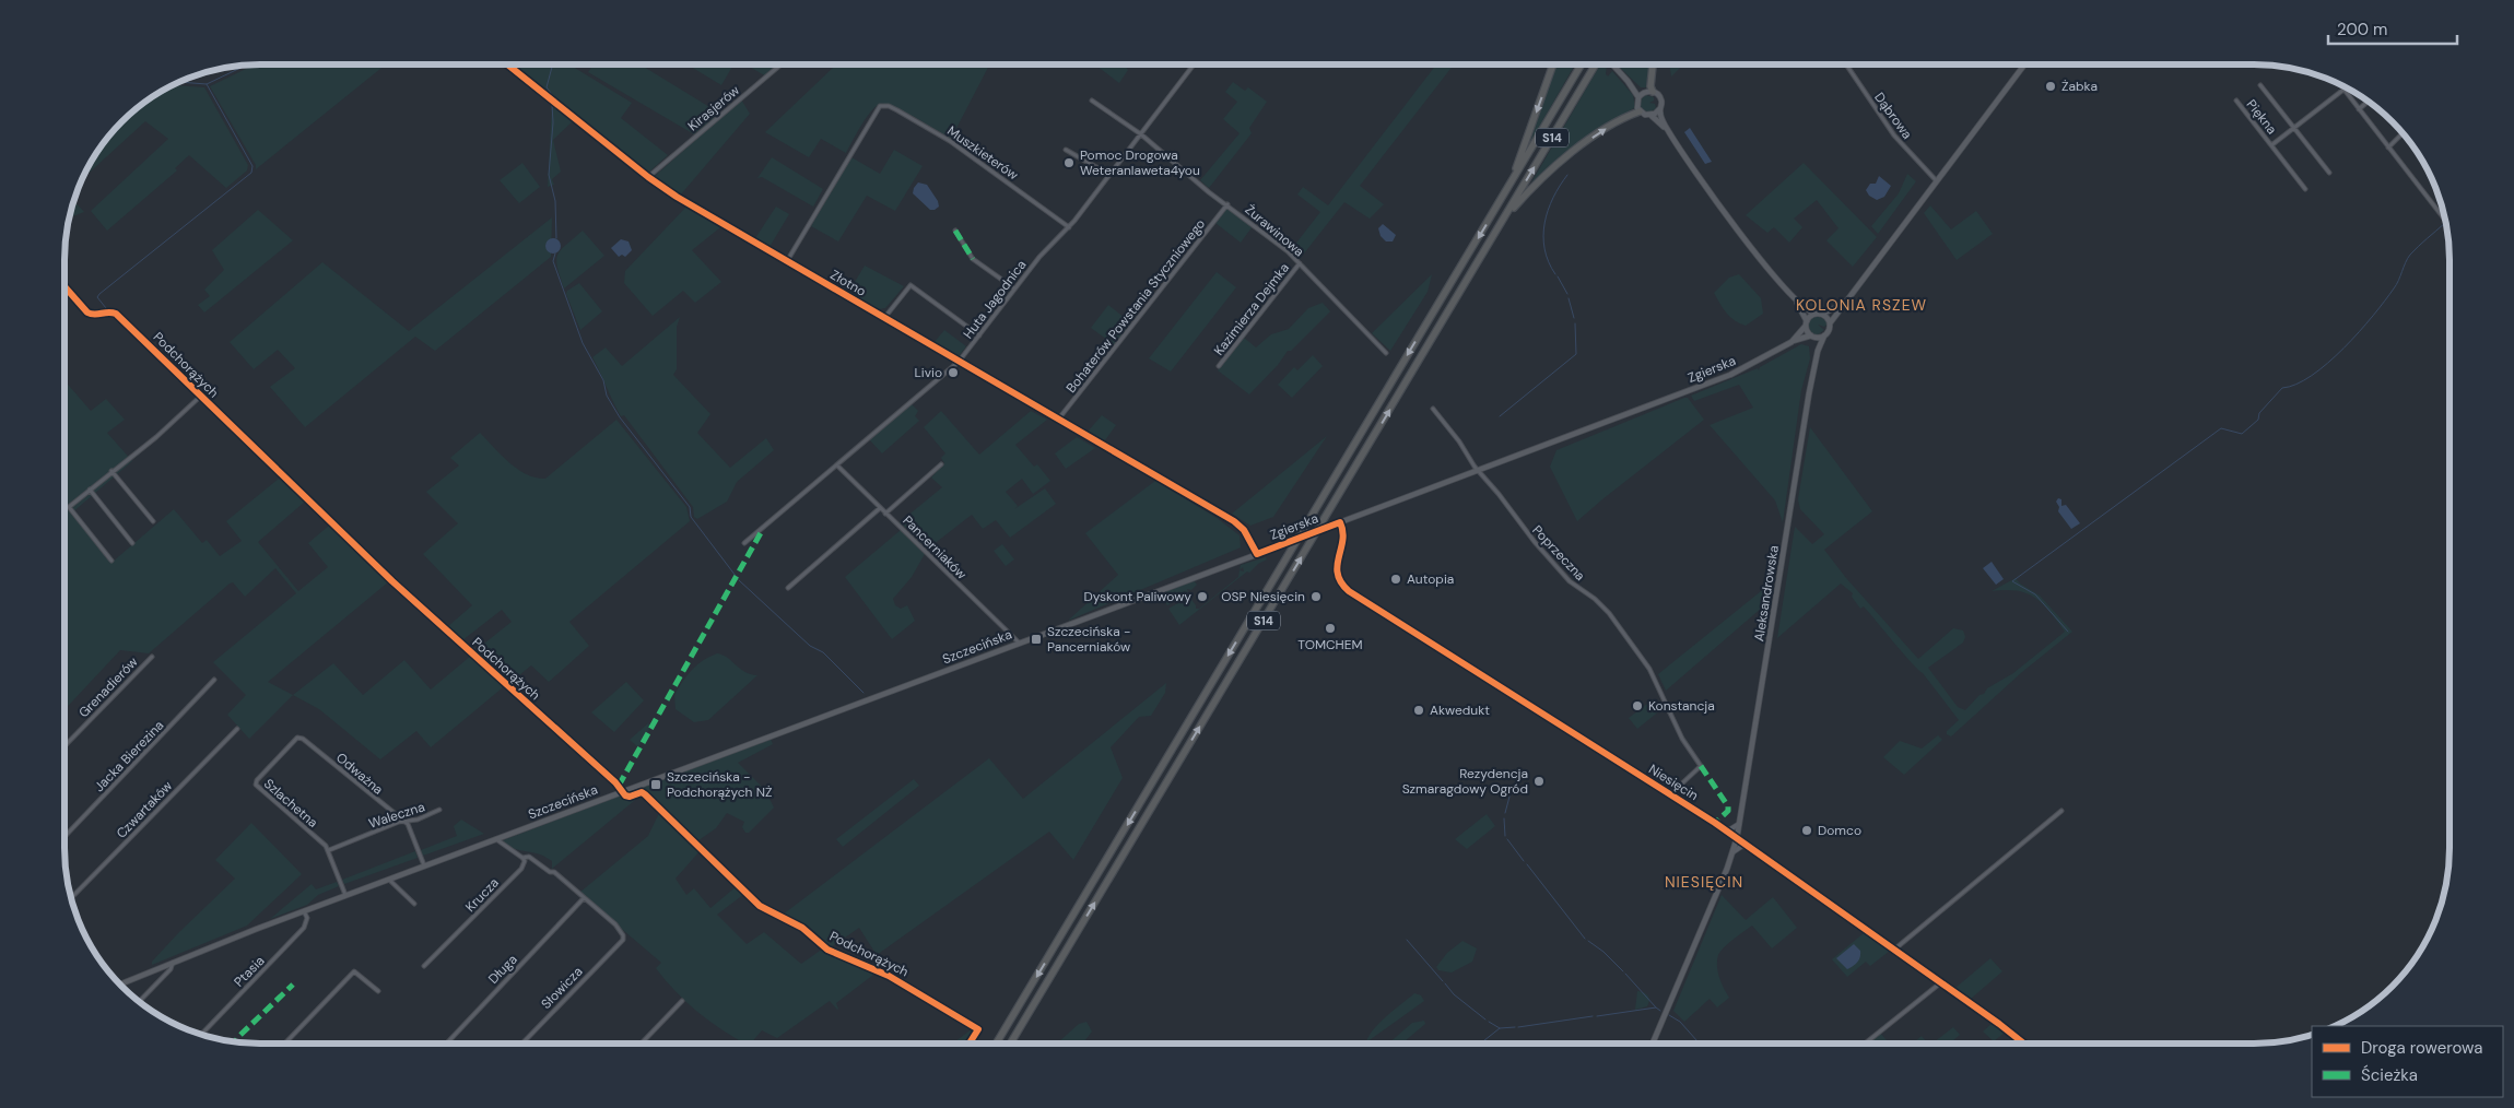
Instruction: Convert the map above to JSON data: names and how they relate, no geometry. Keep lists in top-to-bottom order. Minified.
{"streets":{"highway":["S14"],"main road":["Zgierska","Aleksandrowska","Szczecińska"],"street":["Kirasjerów","Dąbrowa","Piękna","Muszkieterów","Żurawinowa","Złotno","Huta Jagodnica","Bohaterów Powstania Styczniowego","Kazimierza Dejmka","Podchorążych","Pancerniaków","Poprzeczna","Grenadierów","Jacka Bierezina","Odważna","Niesięcin","Szlachetna","Czwartaków","Waleczna","Krucza","Długa","Ptasia","Słowicza"]},"crossings":[["Kirasjerów","Złotno"],["Muszkieterów","Złotno"],["Muszkieterów","Huta Jagodnica"],["Żurawinowa","Huta Jagodnica"],["Żurawinowa","Bohaterów Powstania Styczniowego"],["Żurawinowa","Kazimierza Dejmka"],["Złotno","Huta Jagodnica"],["Złotno","Bohaterów Powstania Styczniowego"],["Złotno","Zgierska"],["Huta Jagodnica","Pancerniaków"],["Podchorążych","Szczecińska"],["Zgierska","Poprzeczna"],["Zgierska","Aleksandrowska"],["Zgierska","Szczecińska"],["Zgierska","Niesięcin"],["Pancerniaków","Szczecińska"],["Poprzeczna","Niesięcin"],["Aleksandrowska","Niesięcin"],["Szczecińska","Szlachetna"],["Szczecińska","Ptasia"],["Odważna","Szlachetna"],["Odważna","Waleczna"],["Szlachetna","Waleczna"],["Długa","Słowicza"]],"districts":["KOLONIA RSZEW","NIESIĘCIN"],"places":{"other":["Żabka","Pomoc Drogowa Weteranlaweta4you","Livio","Autopia","Dyskont Paliwowy","OSP Niesięcin","TOMCHEM","Konstancja","Akwedukt","Rezydencja Szmaragdowy Ogród","Domco"],"transit":["Szczecińska - Pancerniaków","Szczecińska - Podchorążych NŻ"]},"legend":["Droga rowerowa","Ścieżka"],"scale_bar":"200 m"}
